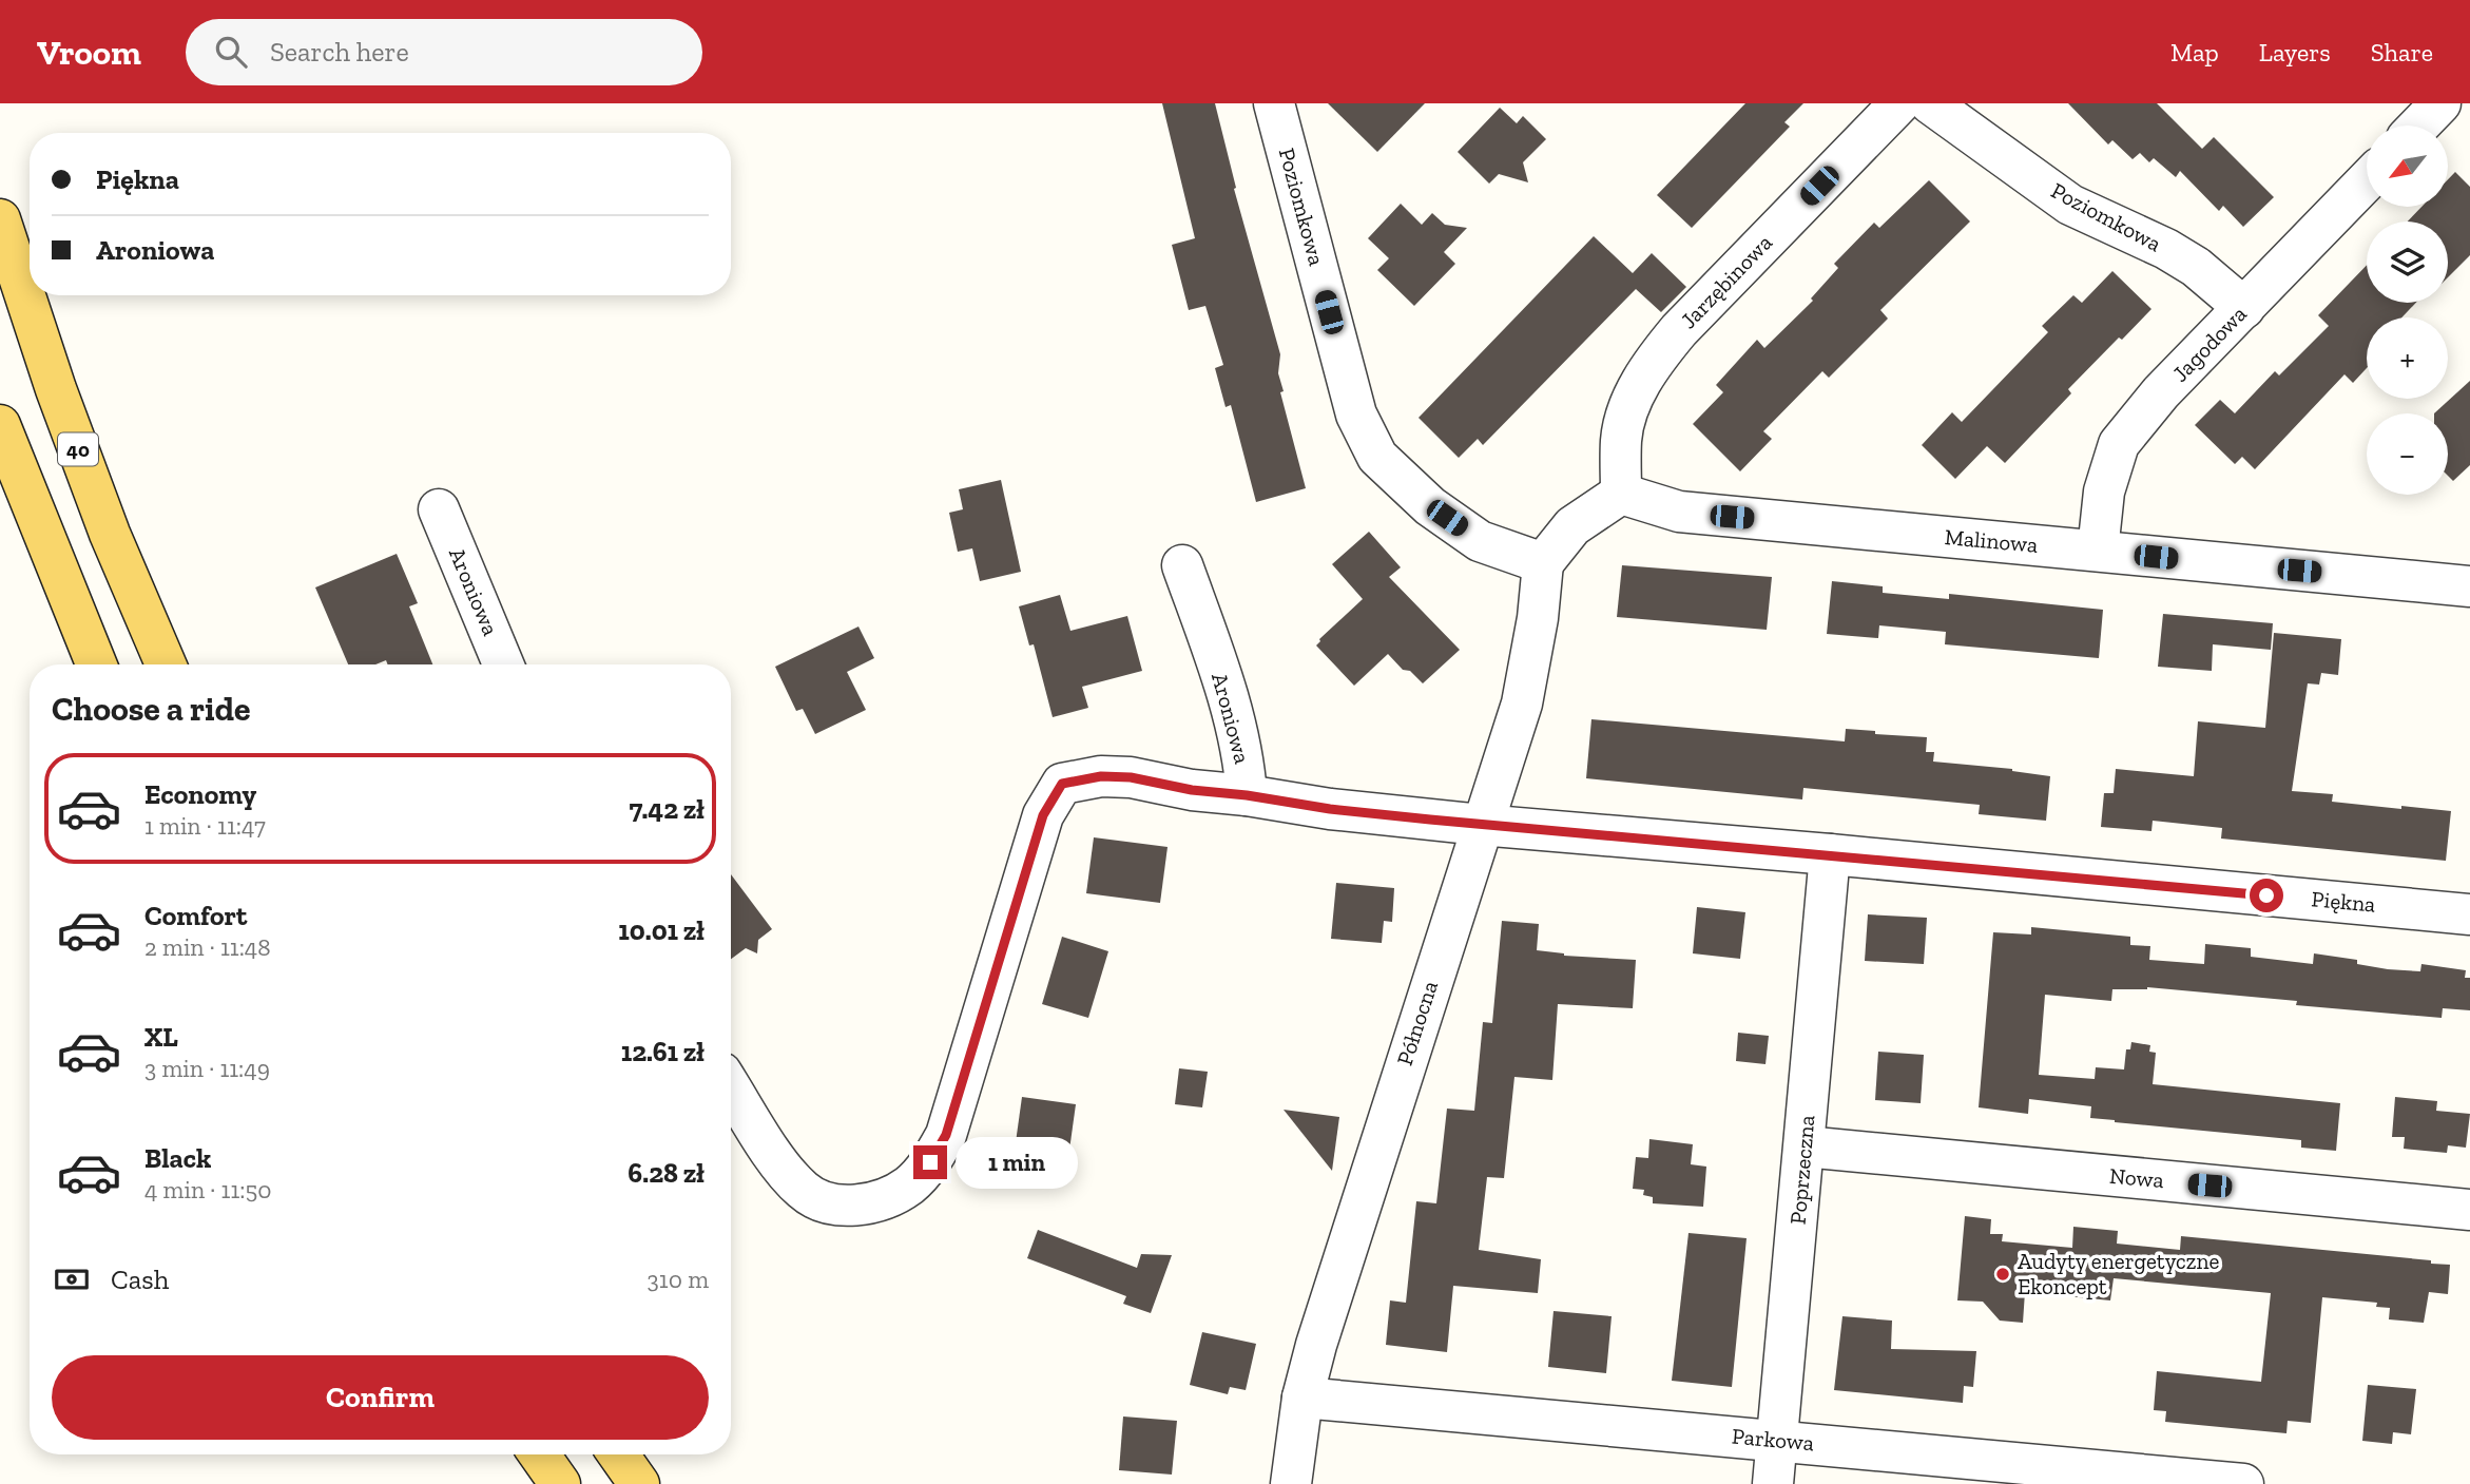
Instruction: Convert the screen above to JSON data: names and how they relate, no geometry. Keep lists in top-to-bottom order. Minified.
{"streets":{"main road":["40"],"street":["Poziomkowa","Jarzębinowa","Jagodowa","Malinowa","Aroniowa","Piękna","Północna","Poprzeczna","Nowa","Parkowa"]},"crossings":[["Poziomkowa","Jagodowa"],["Poziomkowa","Północna"],["Jarzębinowa","Malinowa"],["Jagodowa","Malinowa"],["Aroniowa","Piękna"],["Piękna","Północna"],["Piękna","Poprzeczna"],["Północna","Parkowa"],["Poprzeczna","Nowa"],["Poprzeczna","Parkowa"]],"places":["Audyty energetyczne Ekoncept"],"north":"bottom left","page":{"header":"Vroom","search":"Search here","nav":["Map","Layers","Share"],"map_buttons":["+","−"],"banner":["Piękna","Aroniowa"],"heading":"Choose a ride","list":[{"name":"Economy","note":"1 min · 11:47","value":"7.42 zł"},{"name":"Comfort","note":"2 min · 11:48","value":"10.01 zł"},{"name":"XL","note":"3 min · 11:49","value":"12.61 zł"},{"name":"Black","note":"4 min · 11:50","value":"6.28 zł"}],"bubble":"1 min","pay":["Cash","310 m"],"buttons":"Confirm"}}
